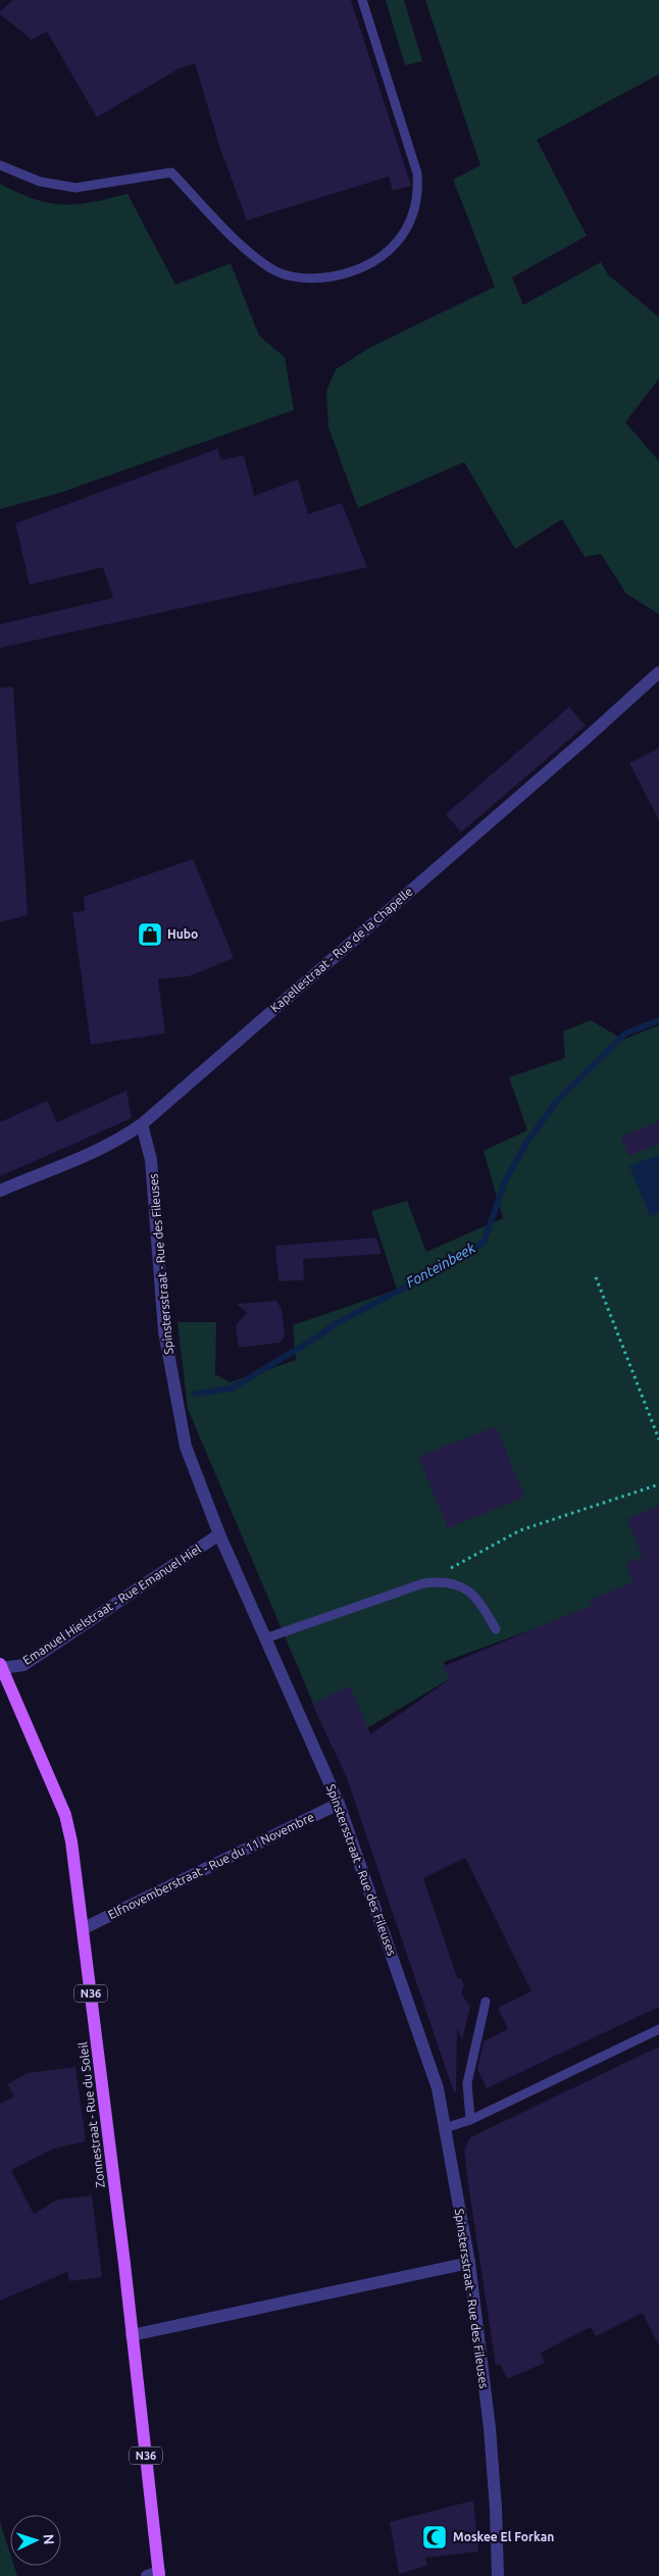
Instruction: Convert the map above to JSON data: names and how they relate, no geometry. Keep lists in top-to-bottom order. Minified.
{"streets":{"main road":["N36","Zonnestraat - Rue du Soleil"],"street":["Kapellestraat - Rue de la Chapelle","Spinstersstraat - Rue des Fileuses","Emanuel Hielstraat - Rue Emanuel Hiel","Elfnovemberstraat - Rue du 11 Novembre"]},"crossings":[["Kapellestraat - Rue de la Chapelle","Spinstersstraat - Rue des Fileuses"],["Spinstersstraat - Rue des Fileuses","Emanuel Hielstraat - Rue Emanuel Hiel"],["Spinstersstraat - Rue des Fileuses","Elfnovemberstraat - Rue du 11 Novembre"],["Emanuel Hielstraat - Rue Emanuel Hiel","Zonnestraat - Rue du Soleil"],["Elfnovemberstraat - Rue du 11 Novembre","Zonnestraat - Rue du Soleil"]],"water":["Fonteinbeek"],"places":{"shop":["Hubo"],"mosque":["Moskee El Forkan"]},"north":"right"}
